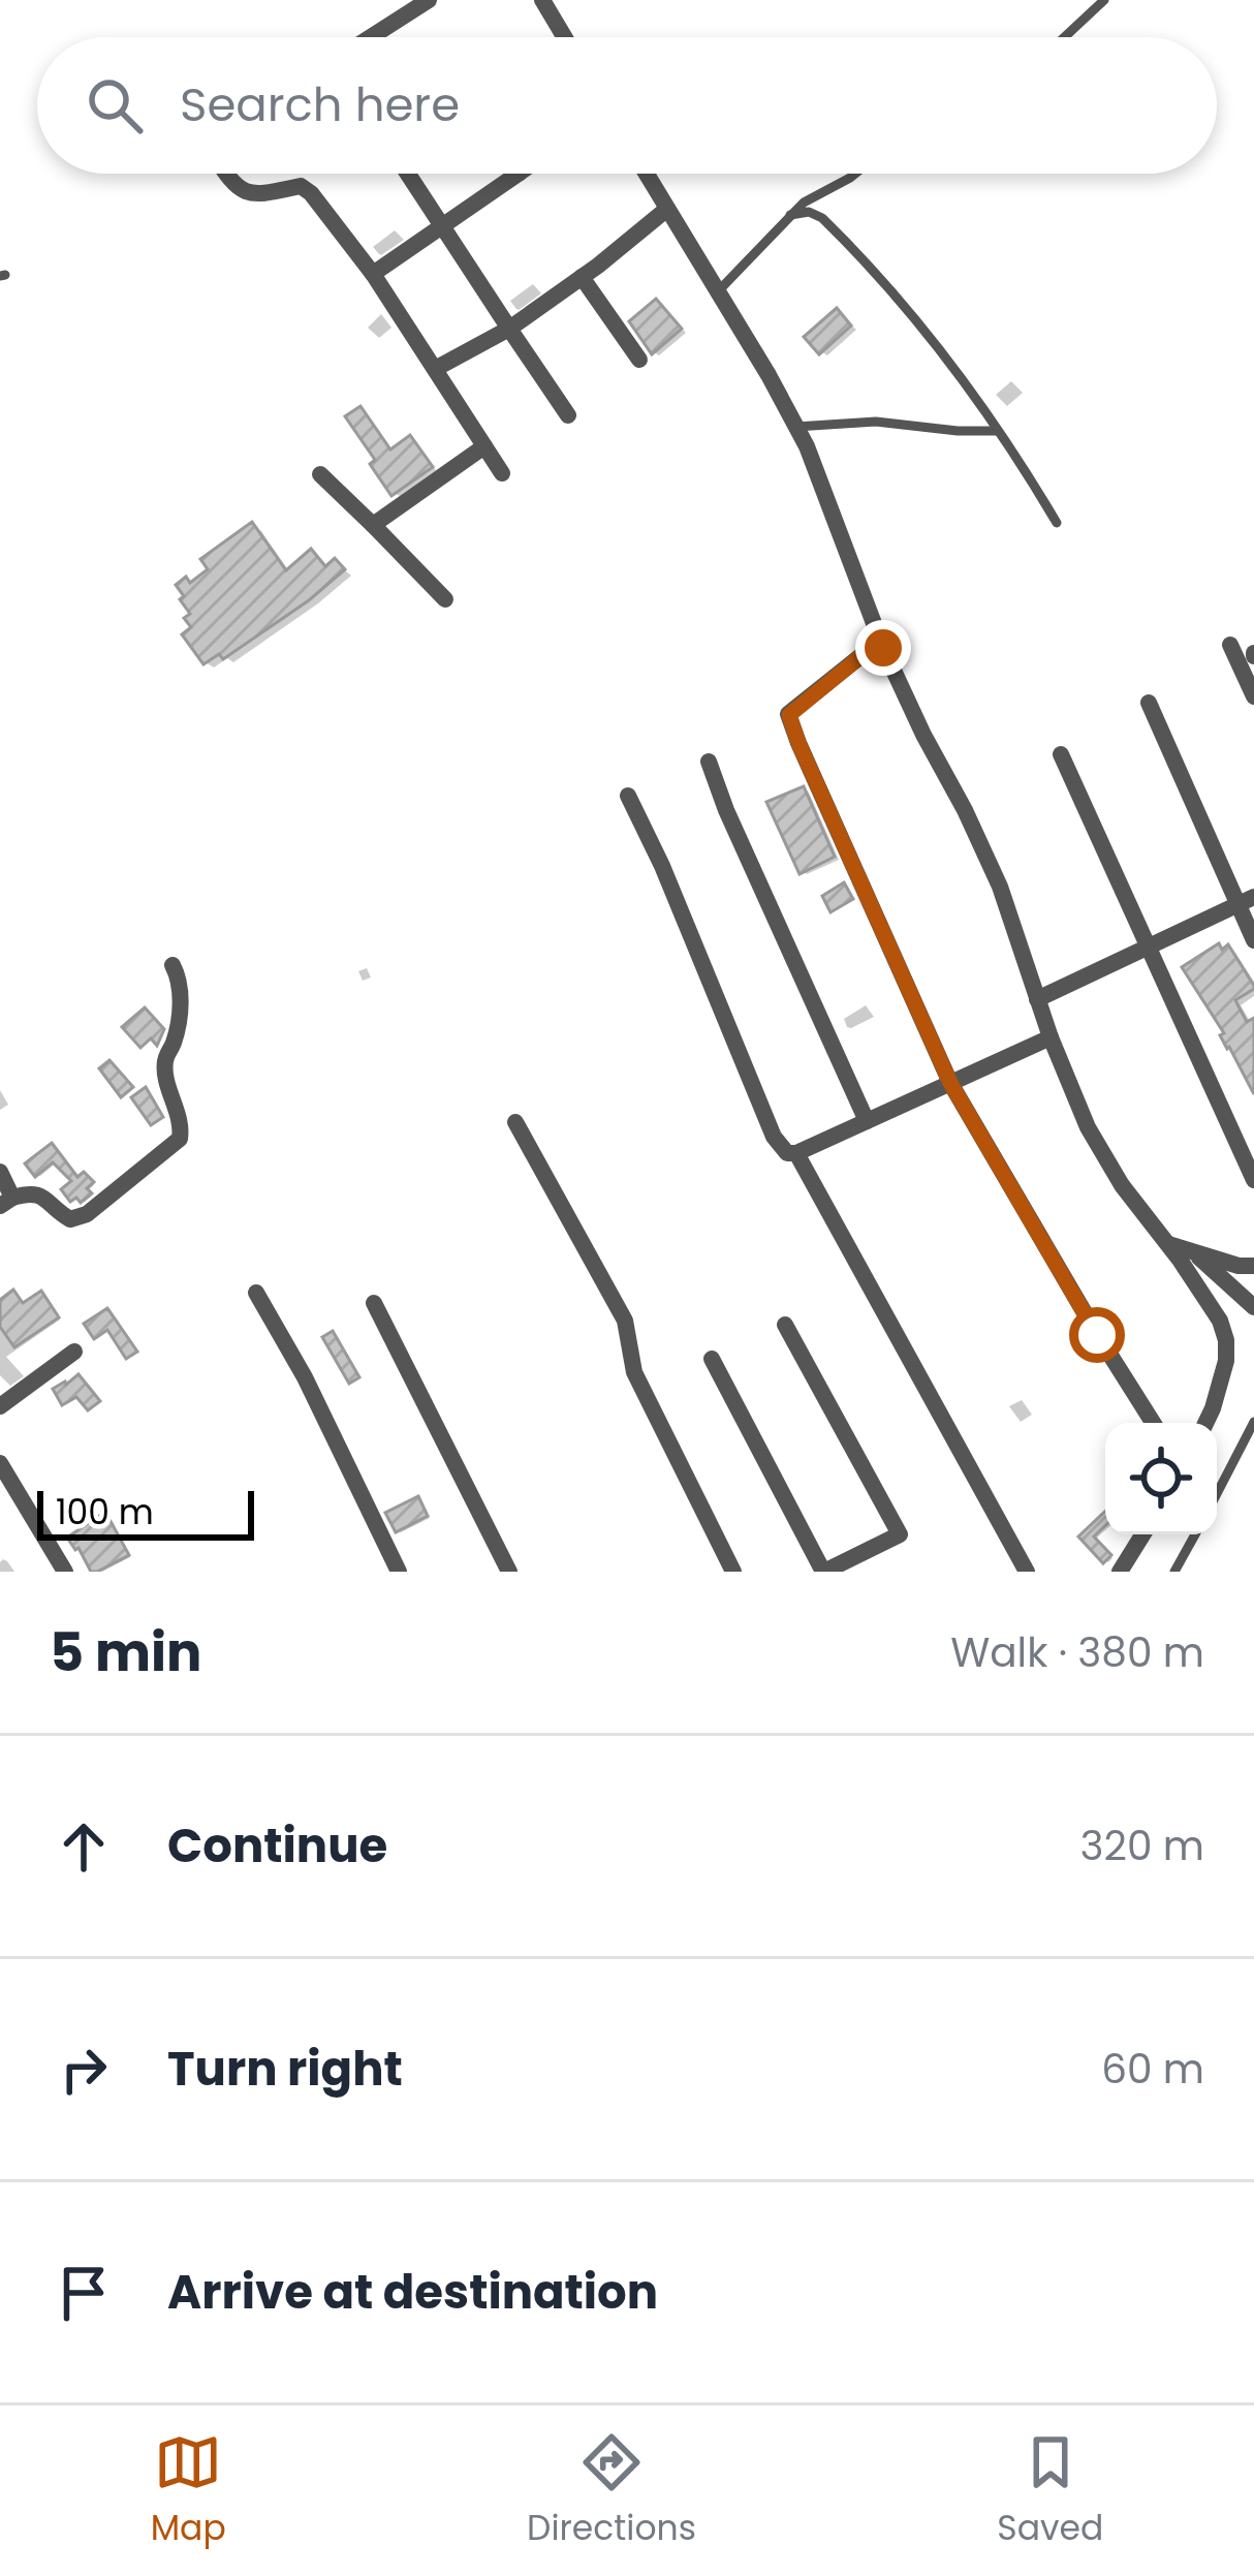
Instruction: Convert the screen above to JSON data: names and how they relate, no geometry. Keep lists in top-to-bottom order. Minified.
{"scale_bar":"100 m","page":{"search":"Search here","scale":"100 m","heading":["5 min","Walk · 380 m"],"list":[["Continue","320 m"],["Turn right","60 m"],"Arrive at destination"],"nav":["Map","Directions","Saved"]}}
